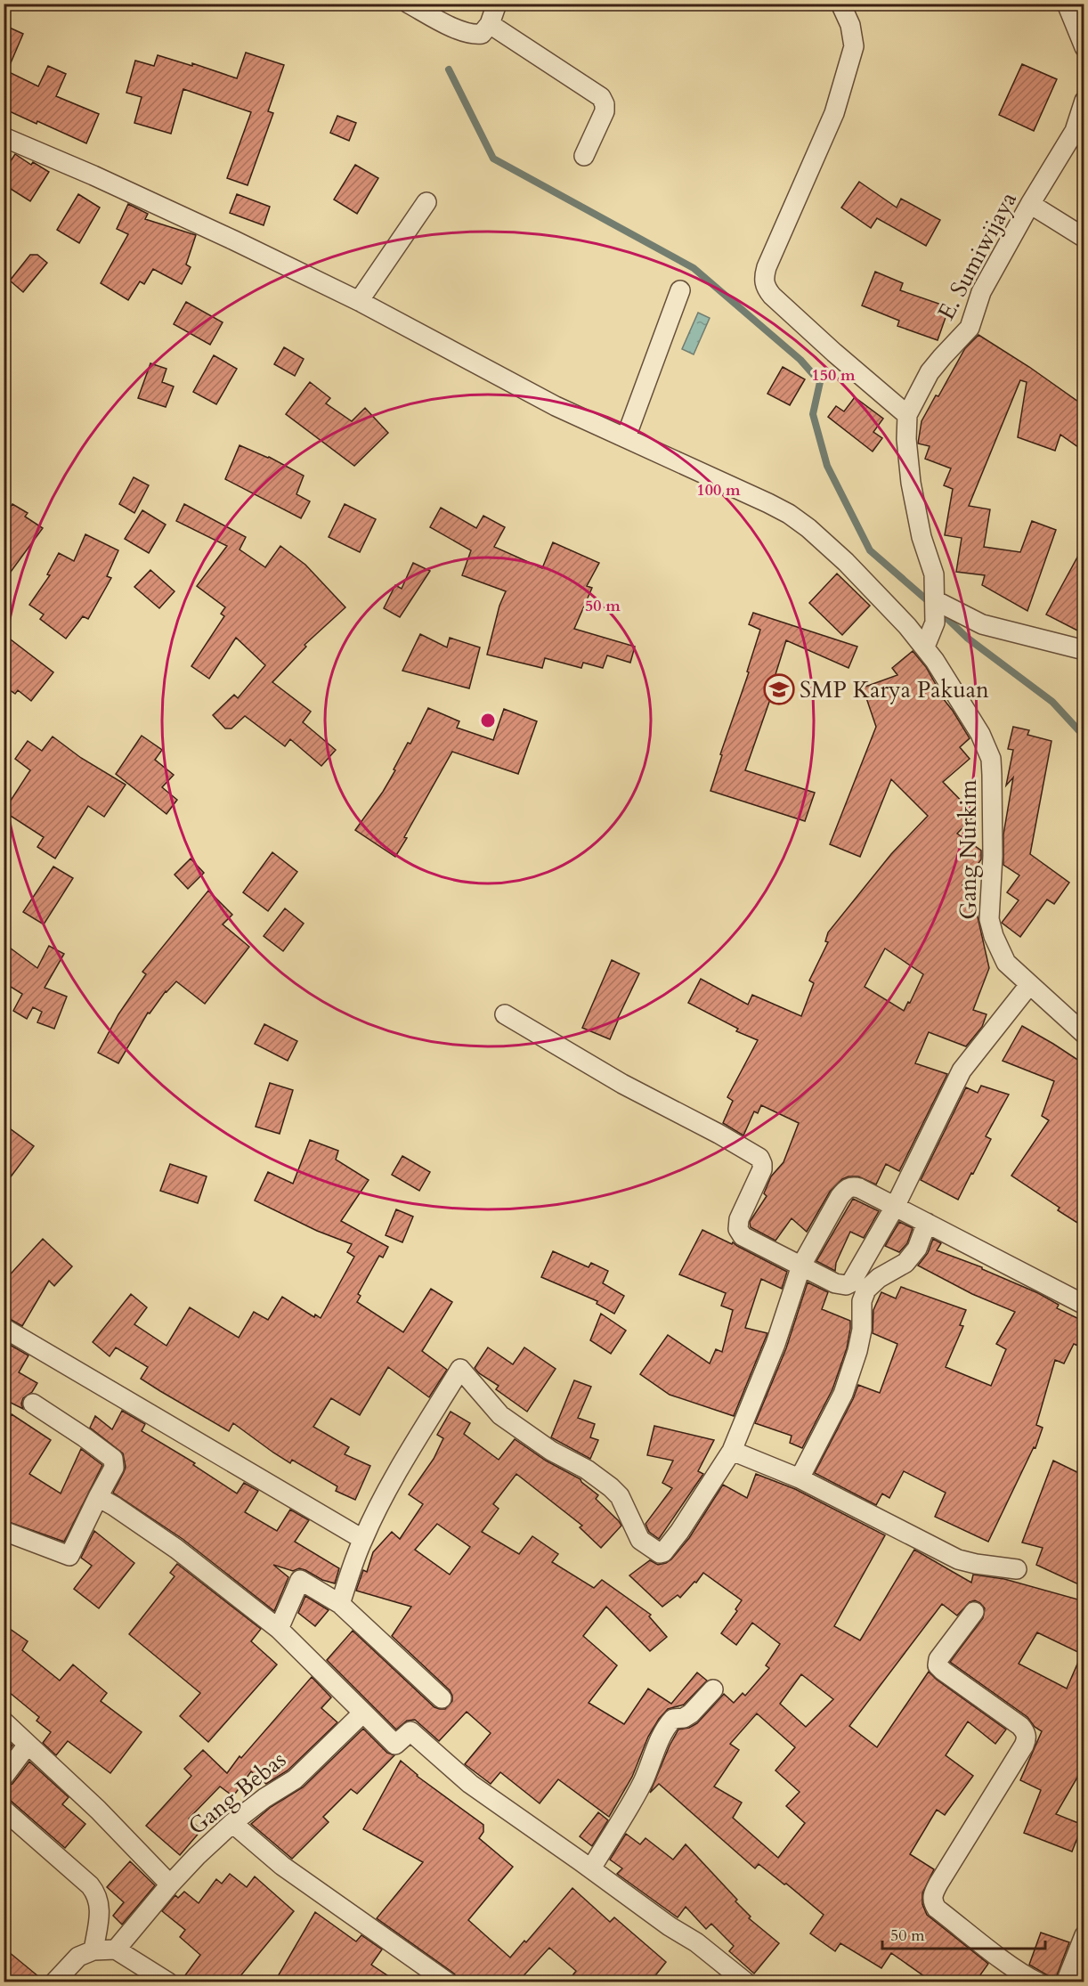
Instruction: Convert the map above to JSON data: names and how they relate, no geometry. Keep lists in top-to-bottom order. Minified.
{"streets":{"street":["E. Sumiwijaya","Gang Nurkim","Gang Bebas"]},"crossings":[["E. Sumiwijaya","Gang Nurkim"]],"places":{"school or university":["SMP Karya Pakuan"]},"scale_bar":"50 m","rings":["150 m","100 m","50 m"]}
